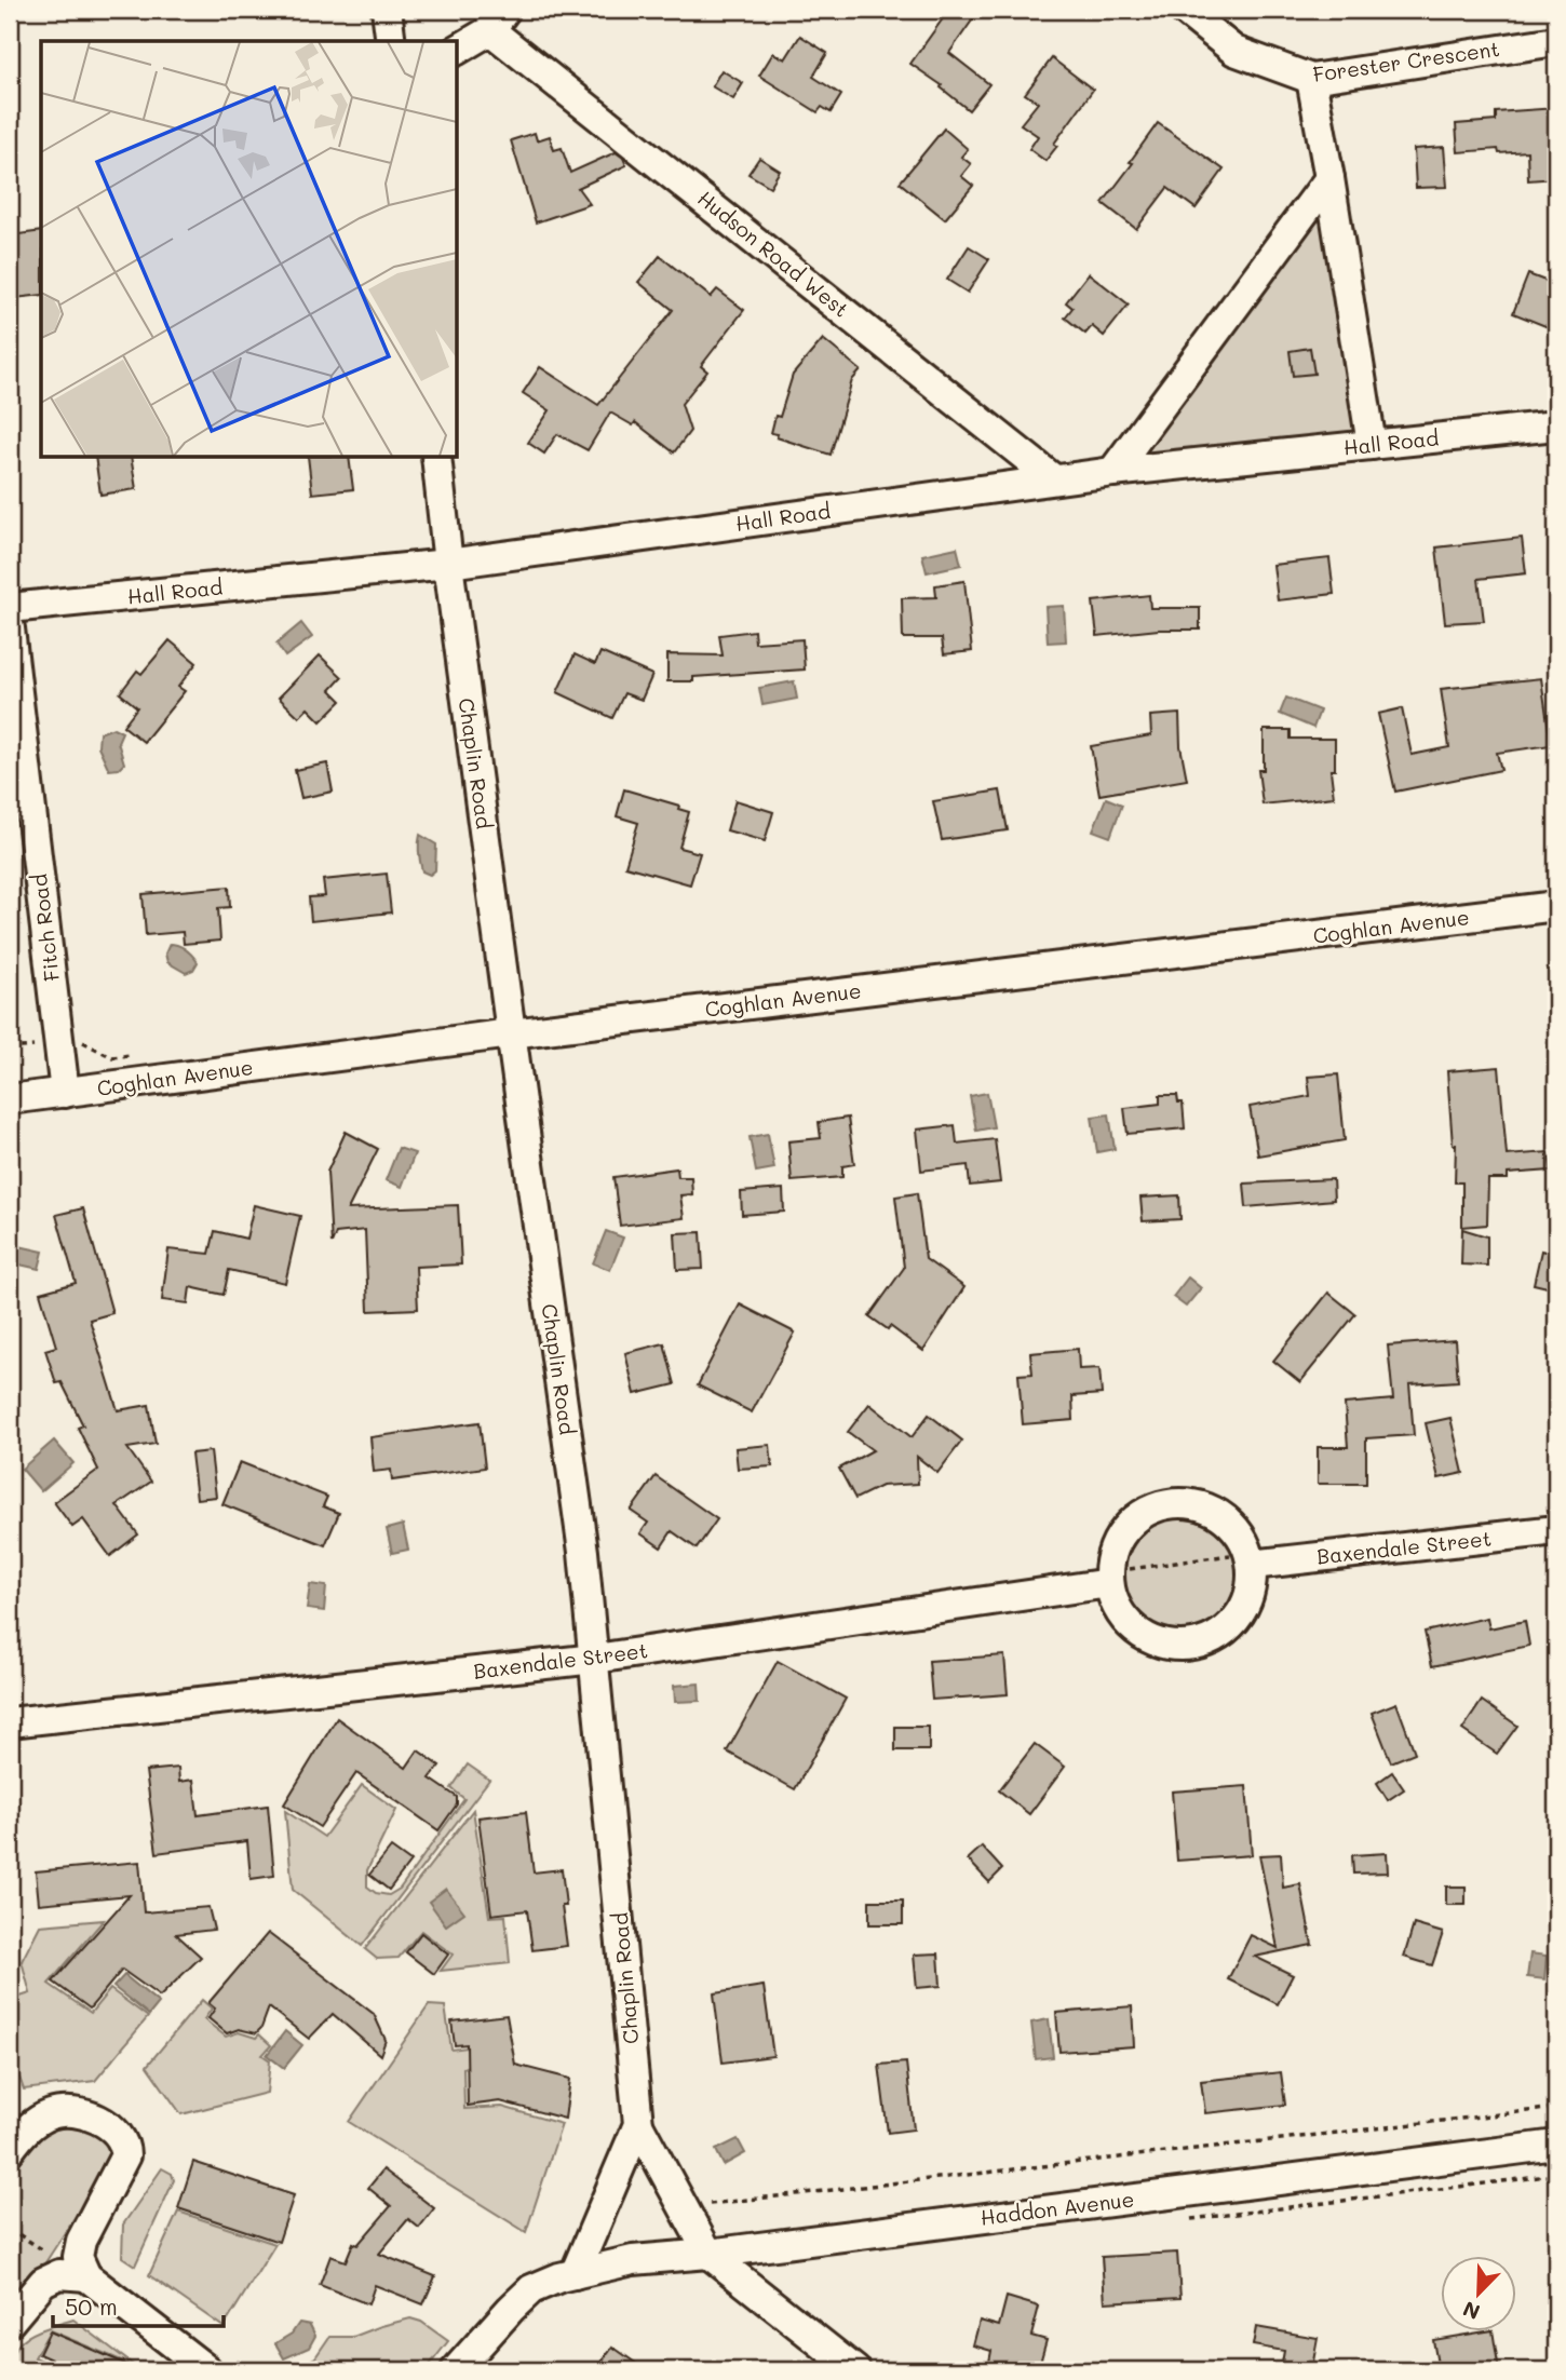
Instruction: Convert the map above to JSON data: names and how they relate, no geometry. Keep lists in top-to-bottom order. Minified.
{"streets":{"street":["Forester Crescent","Hudson Road West","Hall Road","Chaplin Road","Coghlan Avenue","Fitch Road","Baxendale Street","Haddon Avenue"]},"crossings":[["Hudson Road West","Hall Road"],["Hall Road","Chaplin Road"],["Chaplin Road","Coghlan Avenue"],["Chaplin Road","Baxendale Street"],["Chaplin Road","Haddon Avenue"],["Coghlan Avenue","Fitch Road"]],"scale_bar":"50 m","north":"bottom left"}
